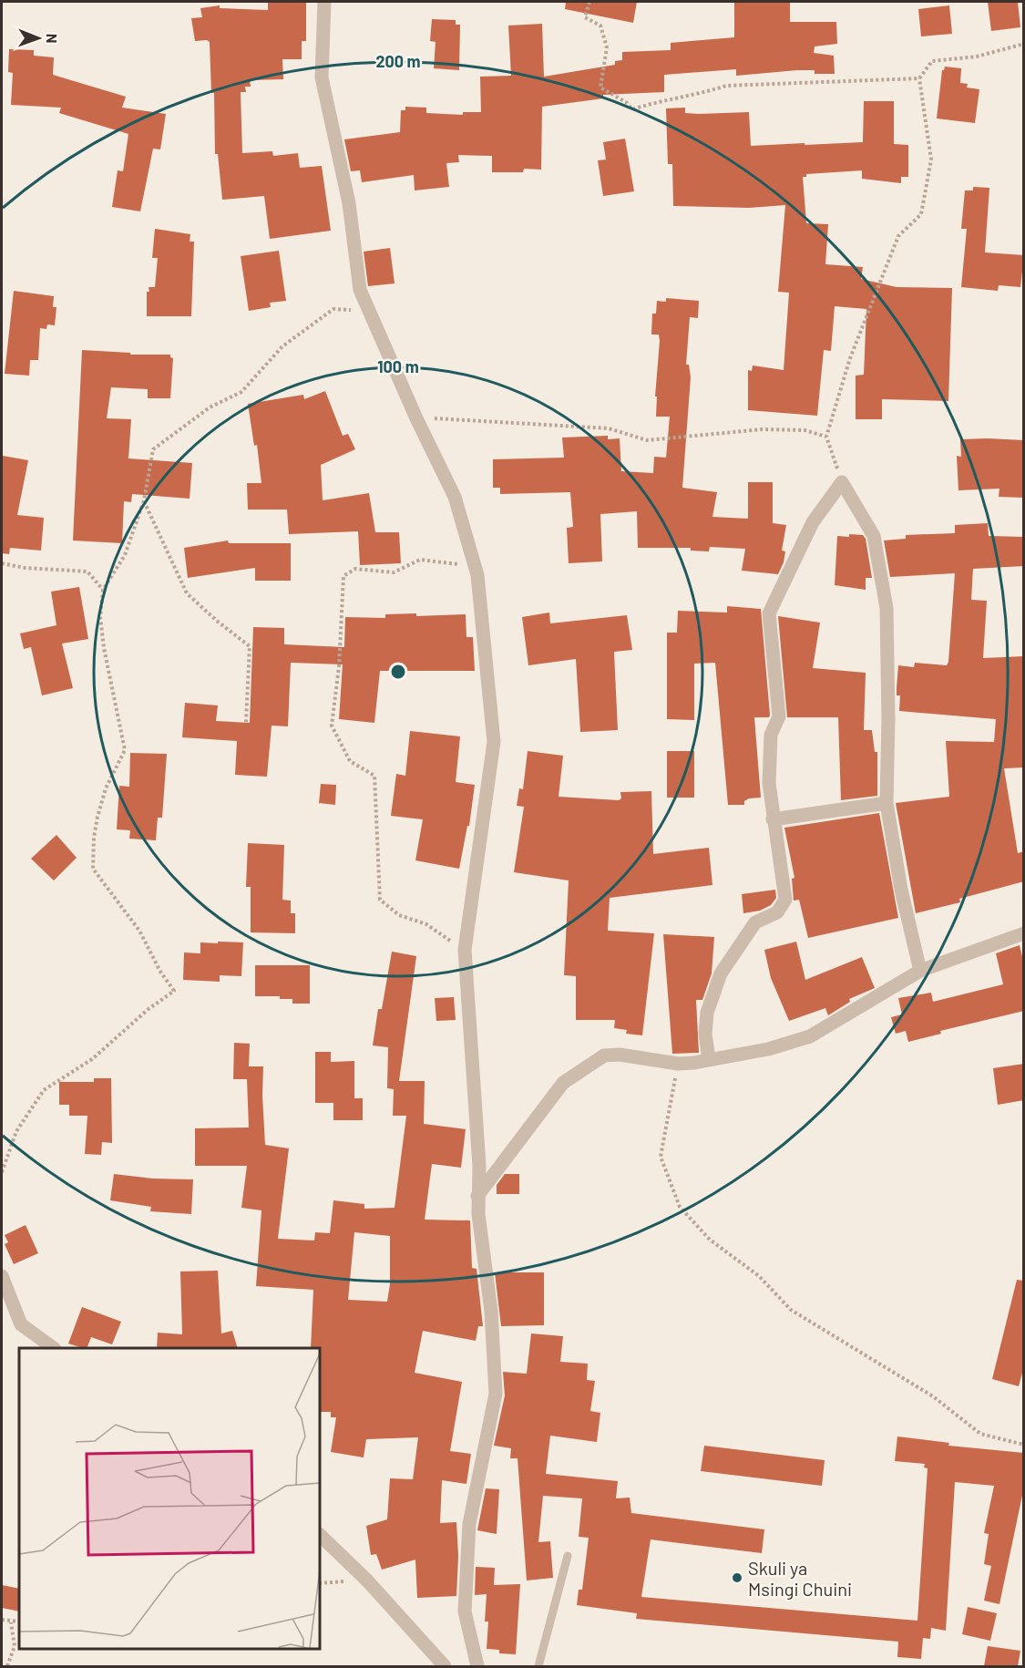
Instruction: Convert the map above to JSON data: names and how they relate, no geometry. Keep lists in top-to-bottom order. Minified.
{"places":["Skuli ya Msingi Chuini"],"north":"right","rings":["200 m","100 m"]}
